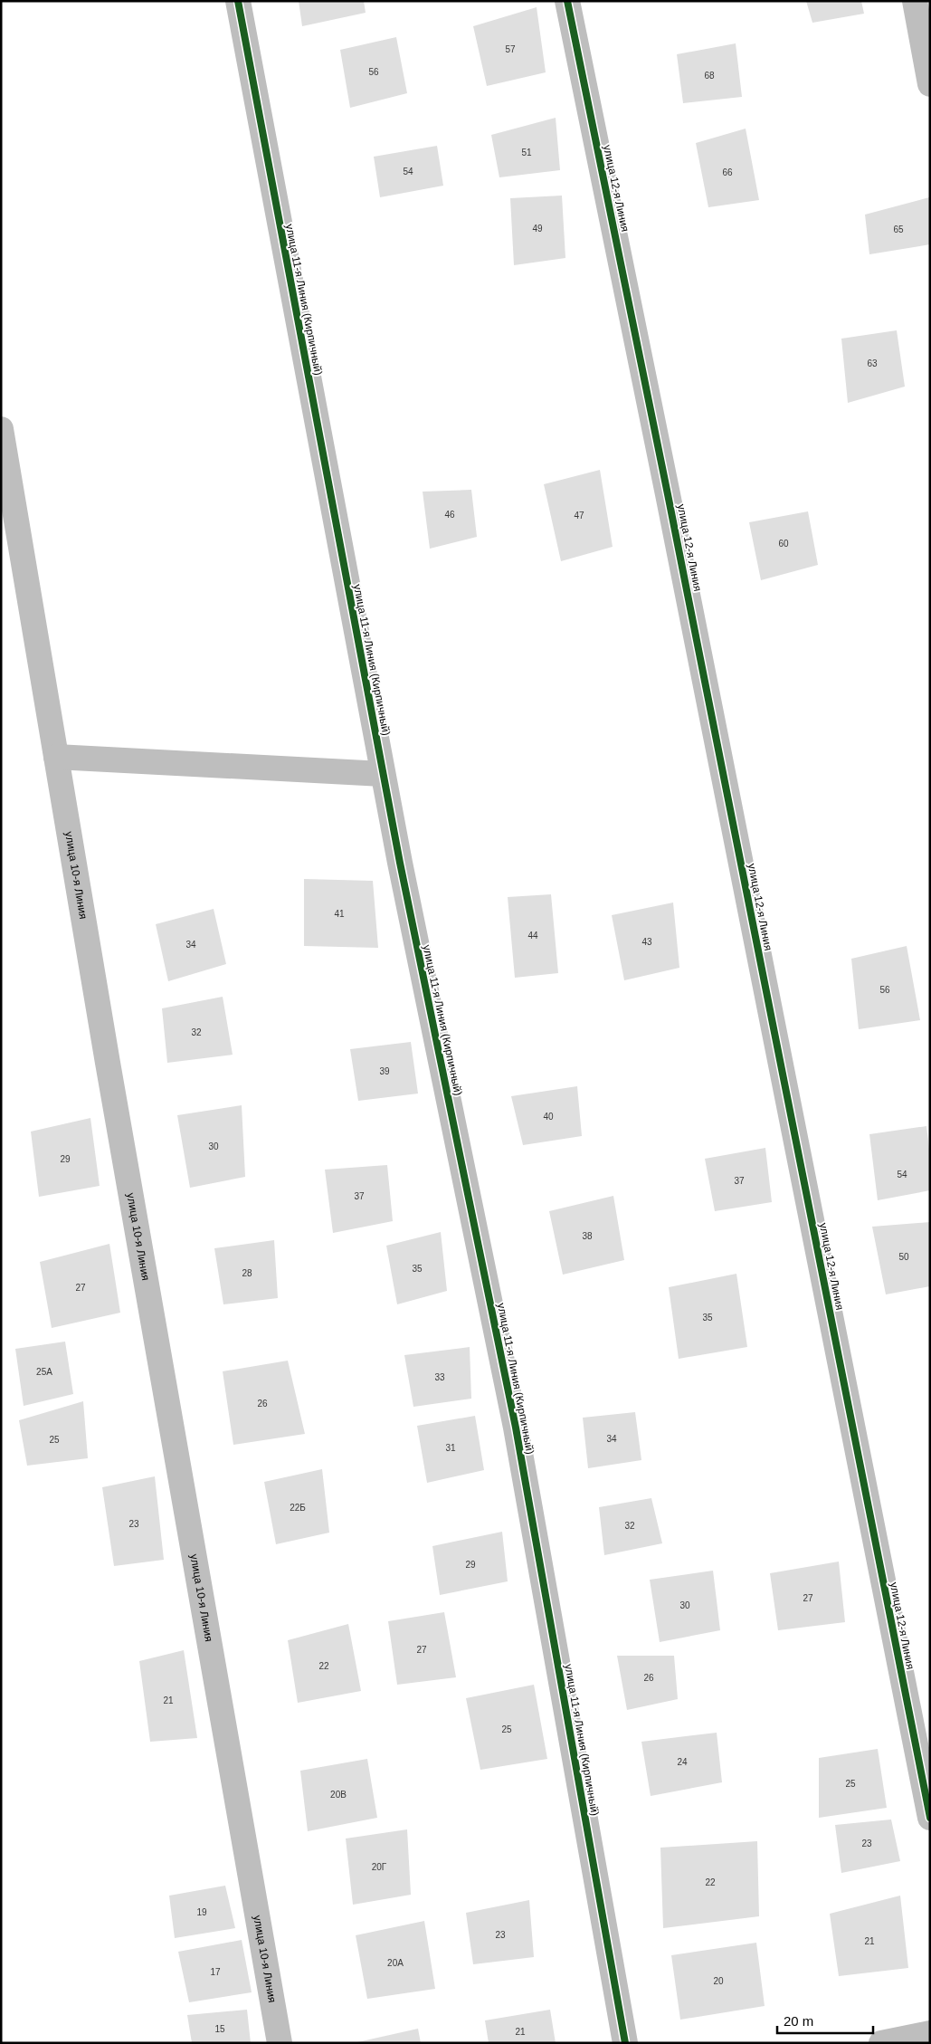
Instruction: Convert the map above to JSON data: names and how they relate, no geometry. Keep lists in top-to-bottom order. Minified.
{"streets":{"street":["улица 12-я Линия","улица 11-я Линия (Кирпичный)","улица 10-я Линия"]},"house_numbers":["57","56","68","51","54","66","49","65","63","46","47","60","41","44","43","34","56","32","39","40","30","29","54","37","37","38","50","35","28","27","35","25А","33","26","34","25","31","22Б","23","32","29","27","30","27","22","26","21","25","24","25","20В","23","20Г","22","19","23","21","20А","17","20","15","21"],"scale_bar":"20 m"}
